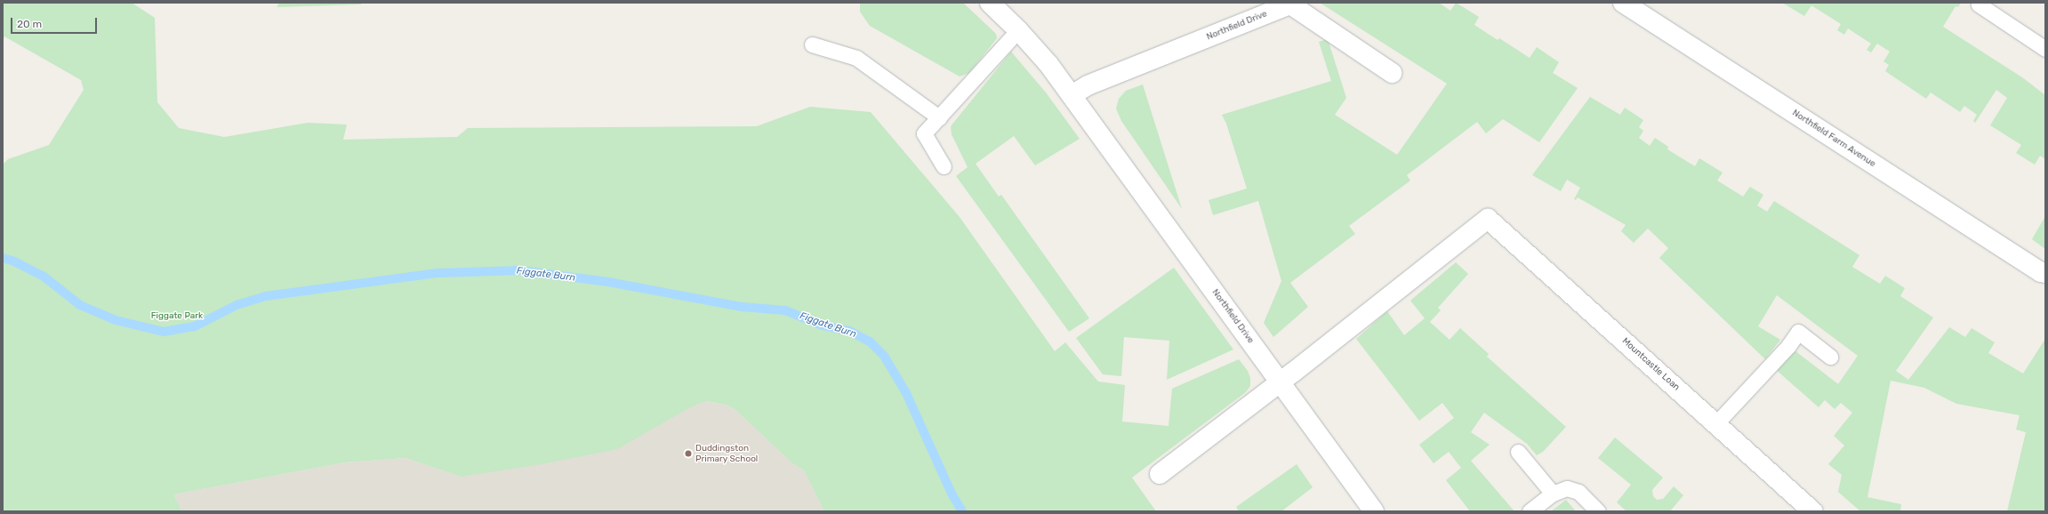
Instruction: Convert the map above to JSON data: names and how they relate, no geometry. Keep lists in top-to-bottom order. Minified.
{"streets":{"street":["Northfield Drive","Northfield Farm Avenue","Mountcastle Loan"]},"crossings":[["Northfield Drive","Mountcastle Loan"]],"water":["Figgate Burn"],"parks":["Figgate Park"],"places":["Duddingston Primary School"],"scale_bar":"20 m"}
